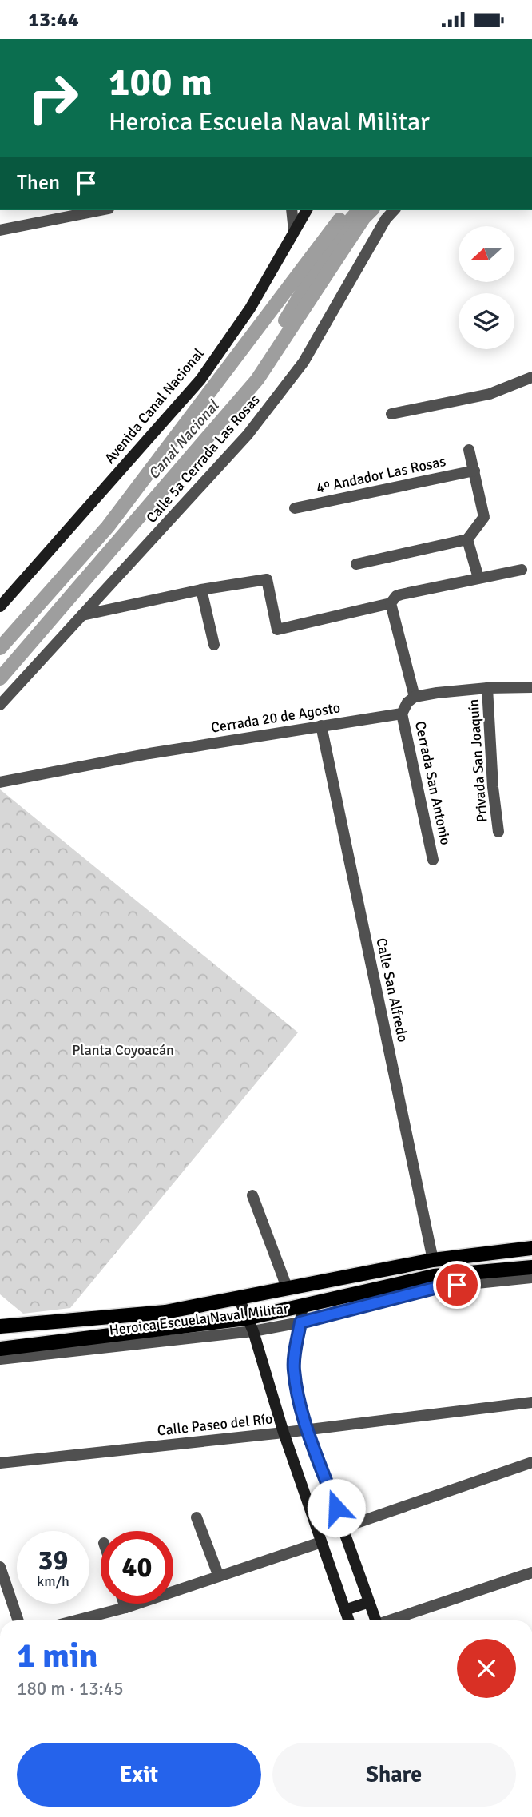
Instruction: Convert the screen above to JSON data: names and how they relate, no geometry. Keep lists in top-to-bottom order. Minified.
{"streets":{"main road":["Heroica Escuela Naval Militar"],"street":["Avenida Canal Nacional","Calle 5a Cerrada Las Rosas","4º Andador Las Rosas","Cerrada 20 de Agosto","Privada San Joaquín","Cerrada San Antonio","Calle San Alfredo","Calle Paseo del Río"]},"crossings":[["Cerrada 20 de Agosto","Cerrada San Antonio"],["Cerrada 20 de Agosto","Calle San Alfredo"],["Calle San Alfredo","Heroica Escuela Naval Militar"]],"water":["Canal Nacional"],"parks":["Planta Coyoacán"],"north":"left","page":{"status":"13:44","turn":["100 m","Heroica Escuela Naval Militar"],"then":"Then","speed":"39 km/h","limit":"40","heading":["1 min","180 m · 13:45"],"buttons":["Exit","Share"]}}
